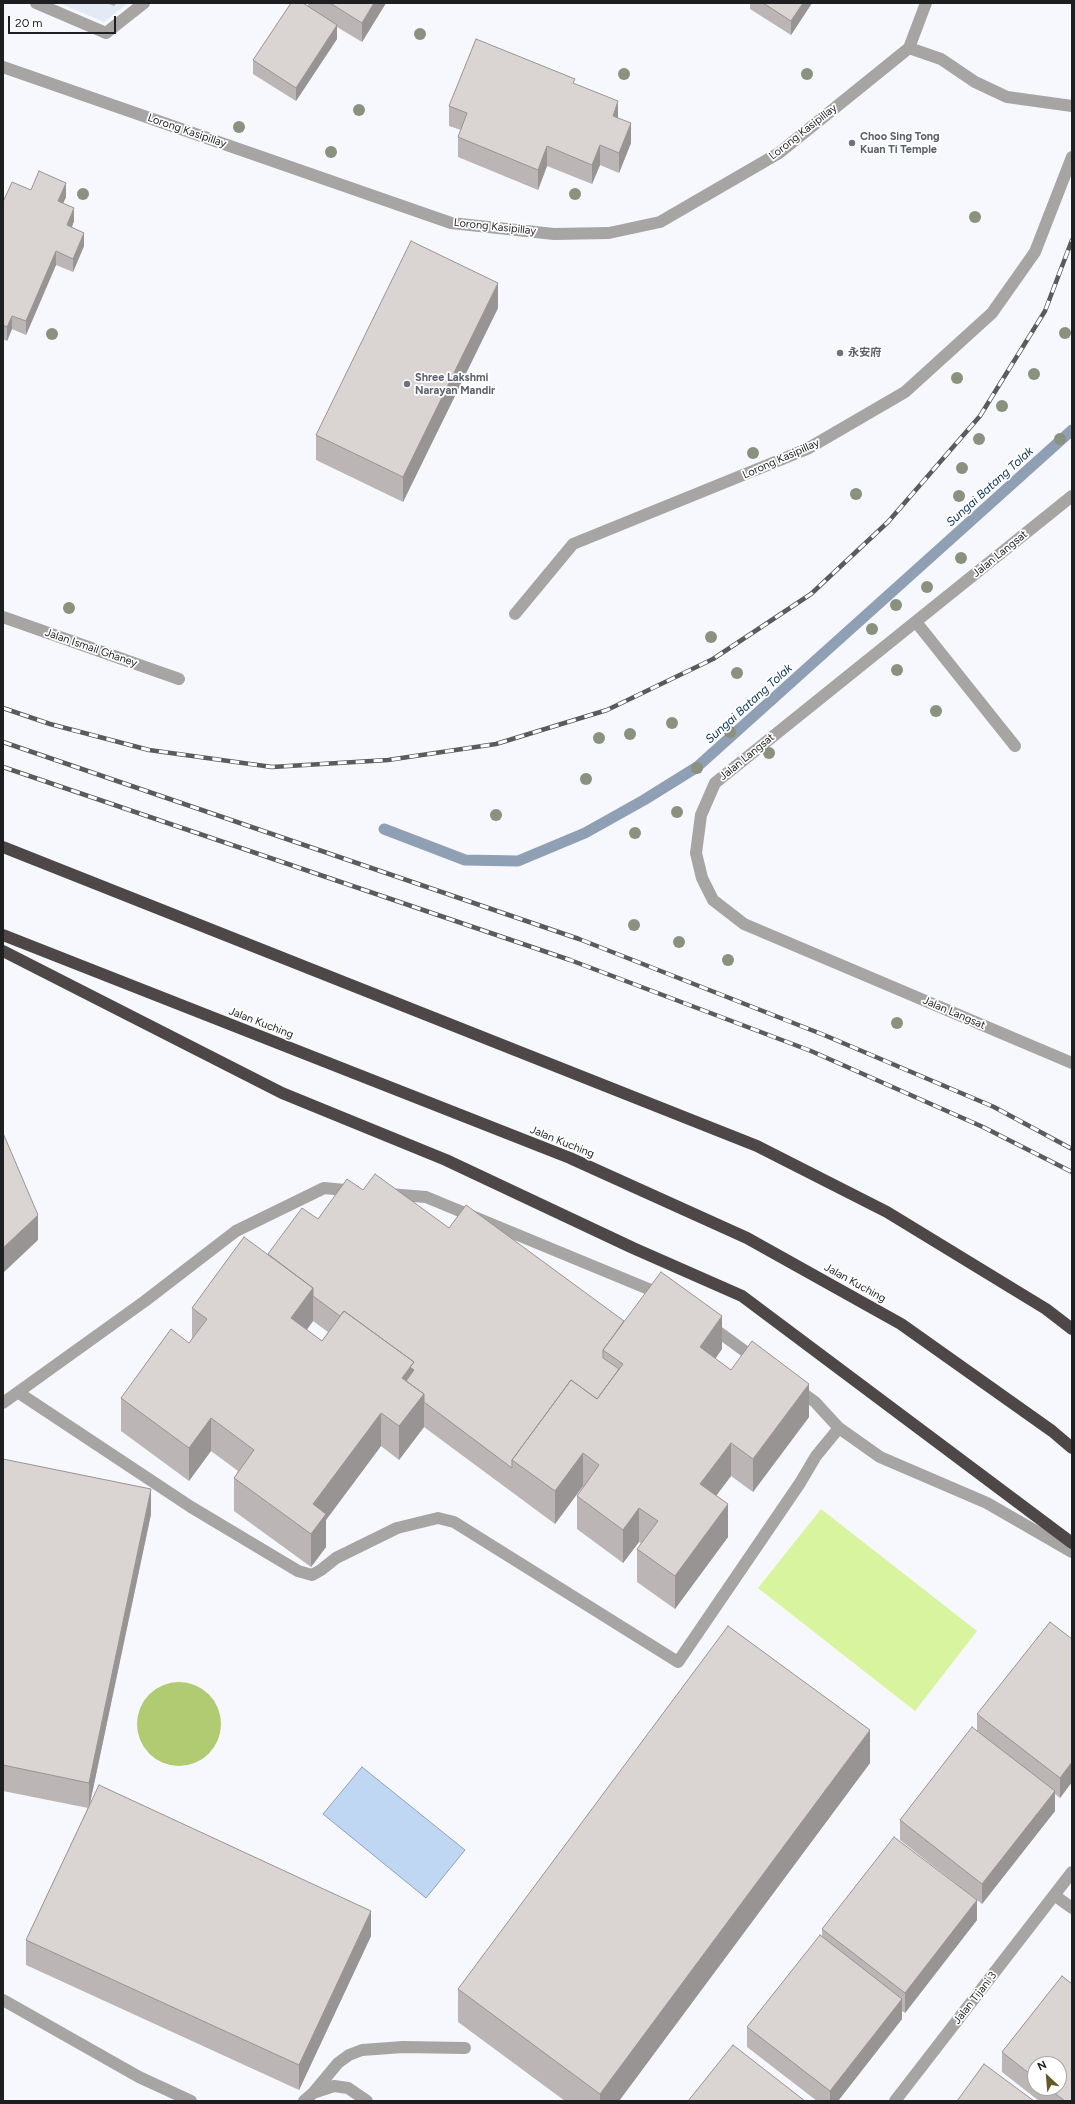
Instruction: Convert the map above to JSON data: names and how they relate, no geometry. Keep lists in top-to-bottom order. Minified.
{"streets":{"highway":["Jalan Kuching"],"street":["Lorong Kasipillay","Jalan Langsat","Jalan Ismail Ghaney","Jalan Tijani 3"]},"water":["Sungai Batang Tolak"],"places":["Choo Sing Tong Kuan Ti Temple","永安府","Shree Lakshmi Narayan Mandir"],"scale_bar":"20 m","north":"top left"}
